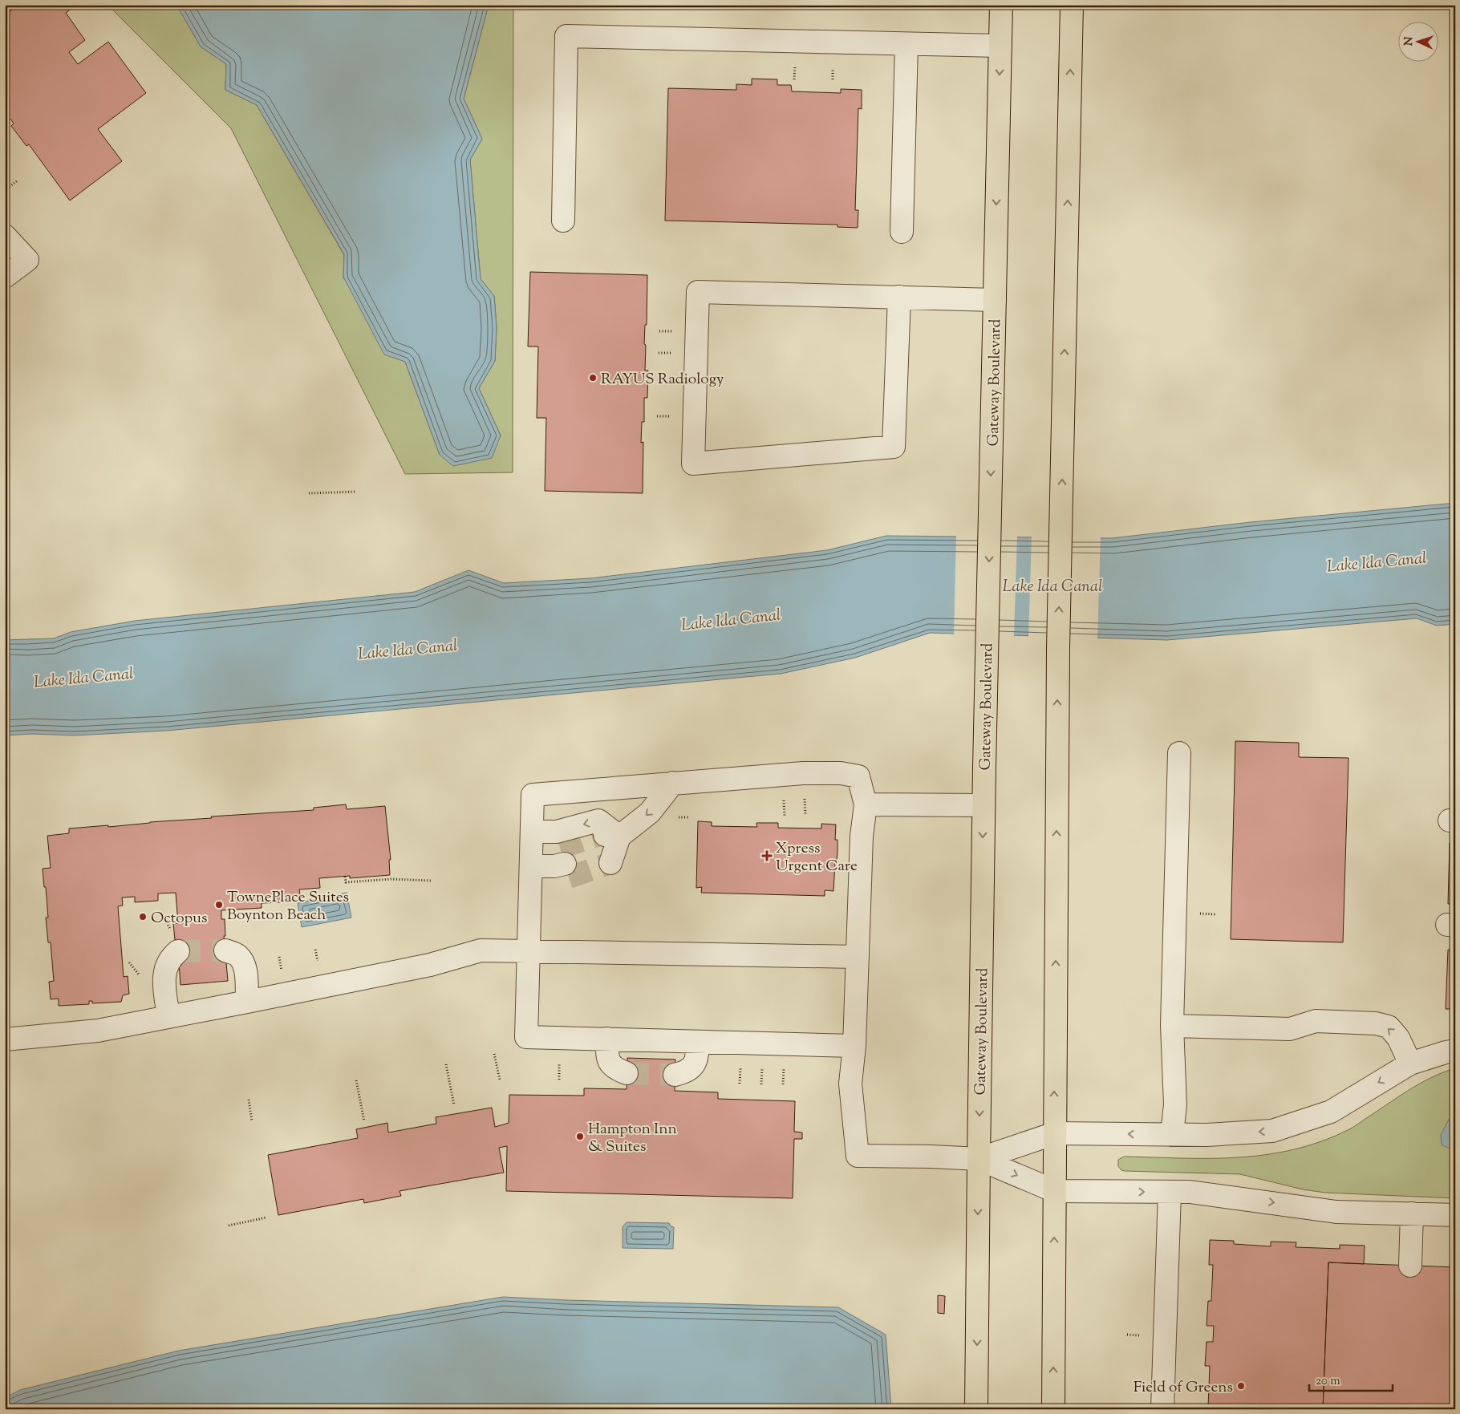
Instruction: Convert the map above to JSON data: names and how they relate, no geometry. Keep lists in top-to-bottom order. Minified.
{"streets":{"main road":["Gateway Boulevard"]},"water":["Lake Ida Canal"],"places":{"other":["RAYUS Radiology","TownePlace Suites Boynton Beach","Octopus","Hampton Inn & Suites","Field of Greens"],"health":["Xpress Urgent Care"]},"scale_bar":"20 m","north":"left"}
